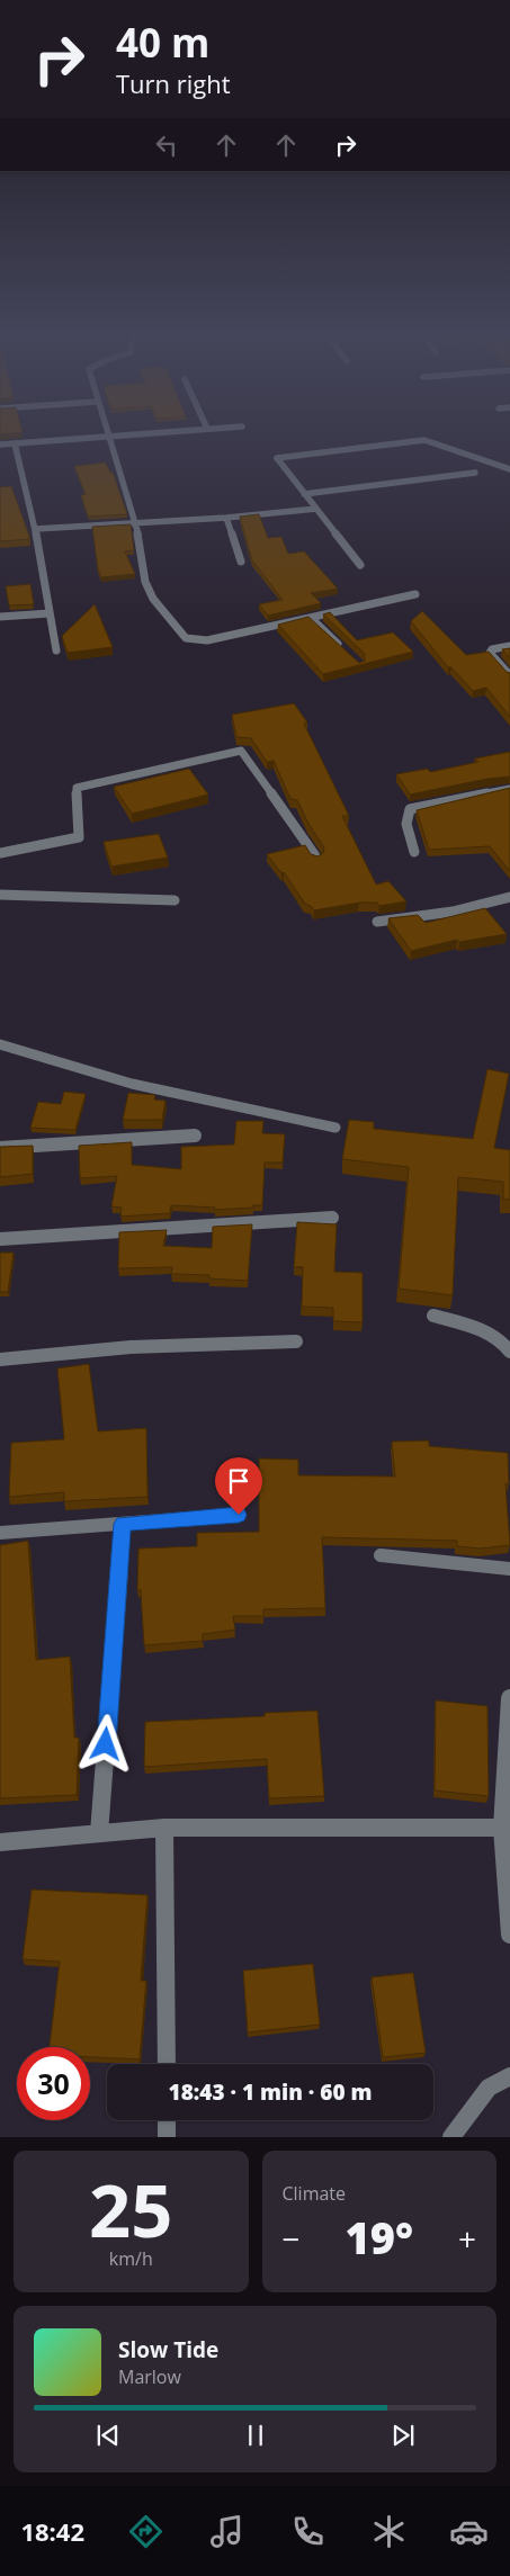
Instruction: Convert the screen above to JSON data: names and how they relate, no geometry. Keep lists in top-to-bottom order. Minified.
{"page":{"turn":["40 m","Turn right"],"limit":"30","trip":"18:43 · 1 min · 60 m","tile":[["25","km/h"],"Climate"],"heat":["−","19°","+"],"song":["Slow Tide","Marlow"],"tabs":"18:42"}}
